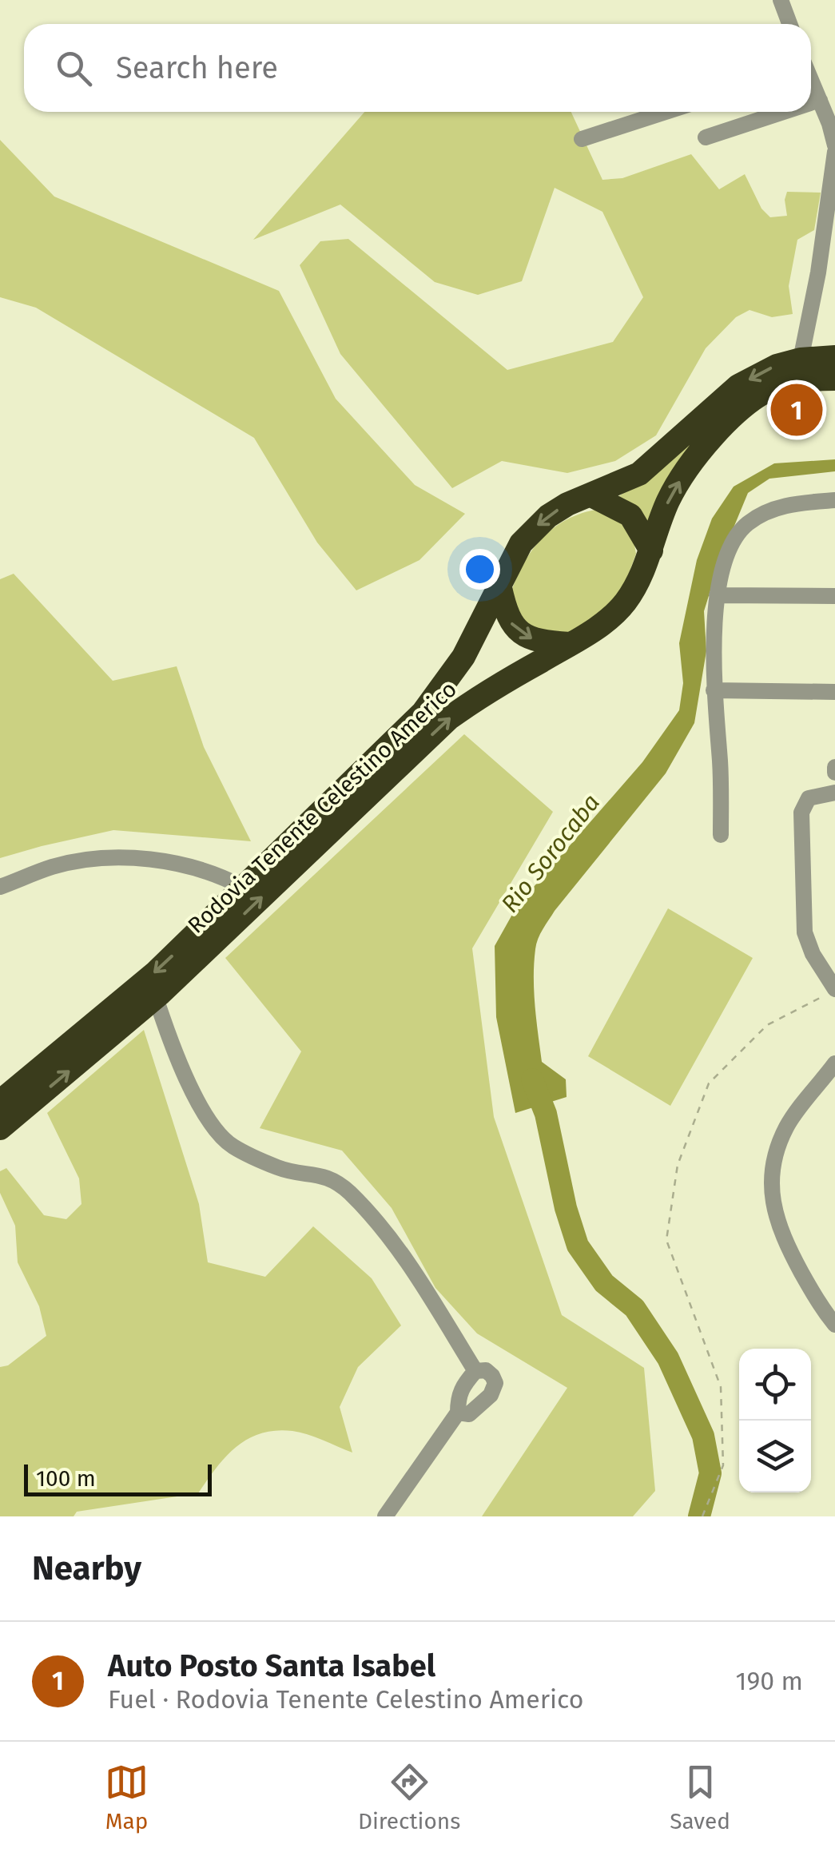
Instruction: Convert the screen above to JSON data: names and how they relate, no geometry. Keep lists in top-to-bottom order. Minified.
{"streets":{"highway":["Rodovia Tenente Celestino Americo"]},"water":["Rio Sorocaba"],"scale_bar":"100 m","page":{"search":"Search here","pins":"1","scale":"100 m","heading":"Nearby","list":[{"mark":"1","name":"Auto Posto Santa Isabel","note":"Fuel · Rodovia Tenente Celestino Americo","value":"190 m"}],"nav":["Map","Directions","Saved"]}}
